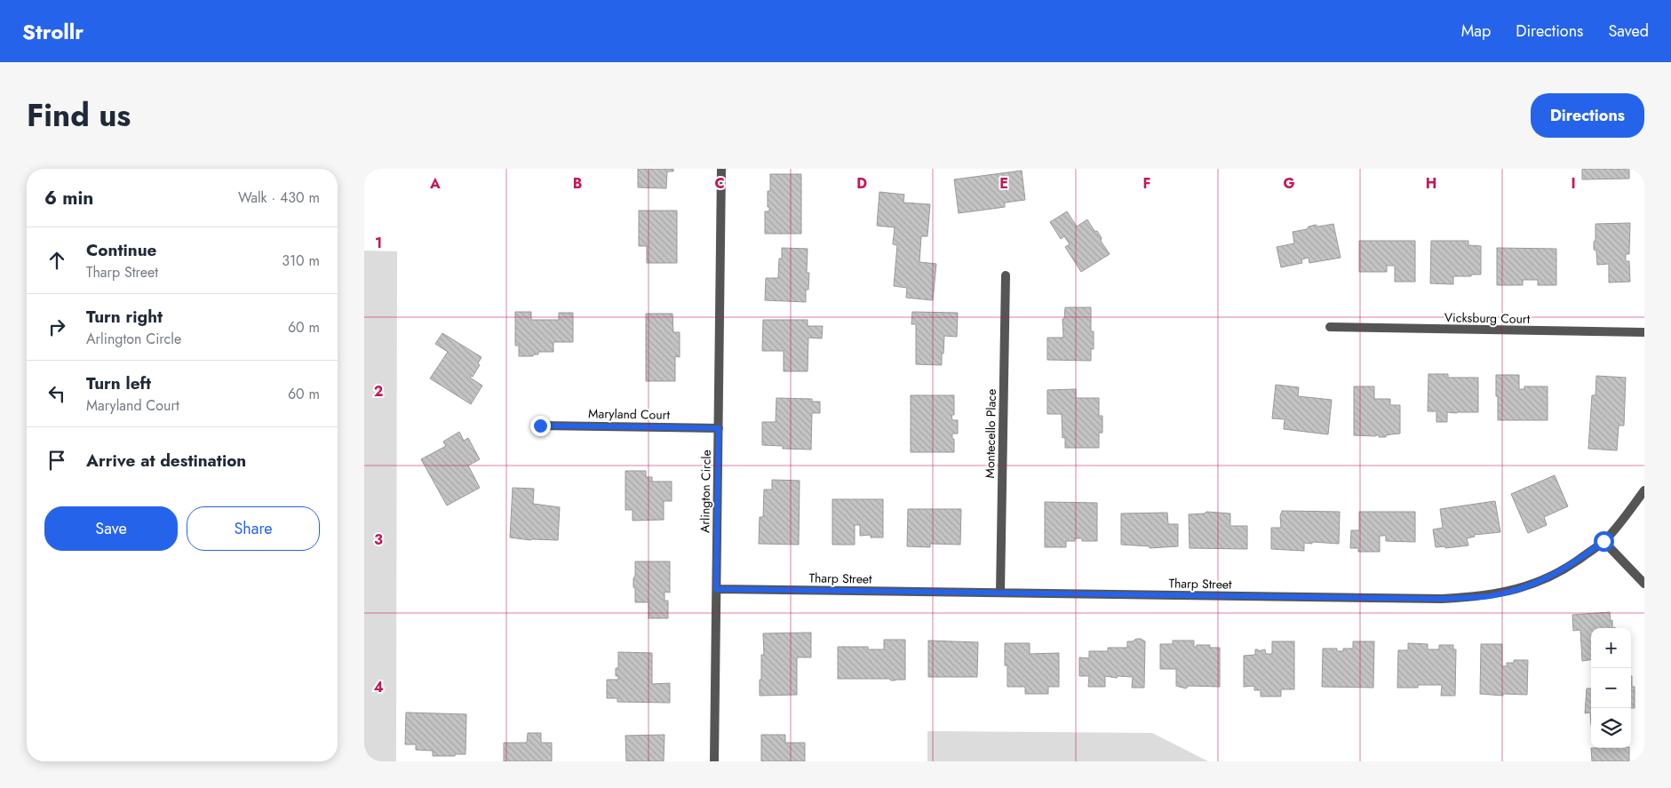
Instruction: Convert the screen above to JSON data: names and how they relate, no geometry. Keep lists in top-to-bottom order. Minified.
{"streets":{"street":["Vicksburg Court","Maryland Court","Montecello Place","Arlington Circle","Tharp Street"]},"crossings":[["Maryland Court","Arlington Circle"],["Montecello Place","Tharp Street"],["Arlington Circle","Tharp Street"]],"page":{"header":"Strollr","nav":["Map","Directions","Saved"],"title":"Find us","buttons":["Directions",["Save","Share"]],"heading":["6 min","Walk · 430 m"],"list":[["Continue","Tharp Street","310 m"],["Turn right","Arlington Circle","60 m"],["Turn left","Maryland Court","60 m"],"Arrive at destination"],"map_buttons":["+","−"]},"grid":{"columns":["A","B","C","D","E","F","G","H","I"],"rows":["1","2","3","4"]}}
